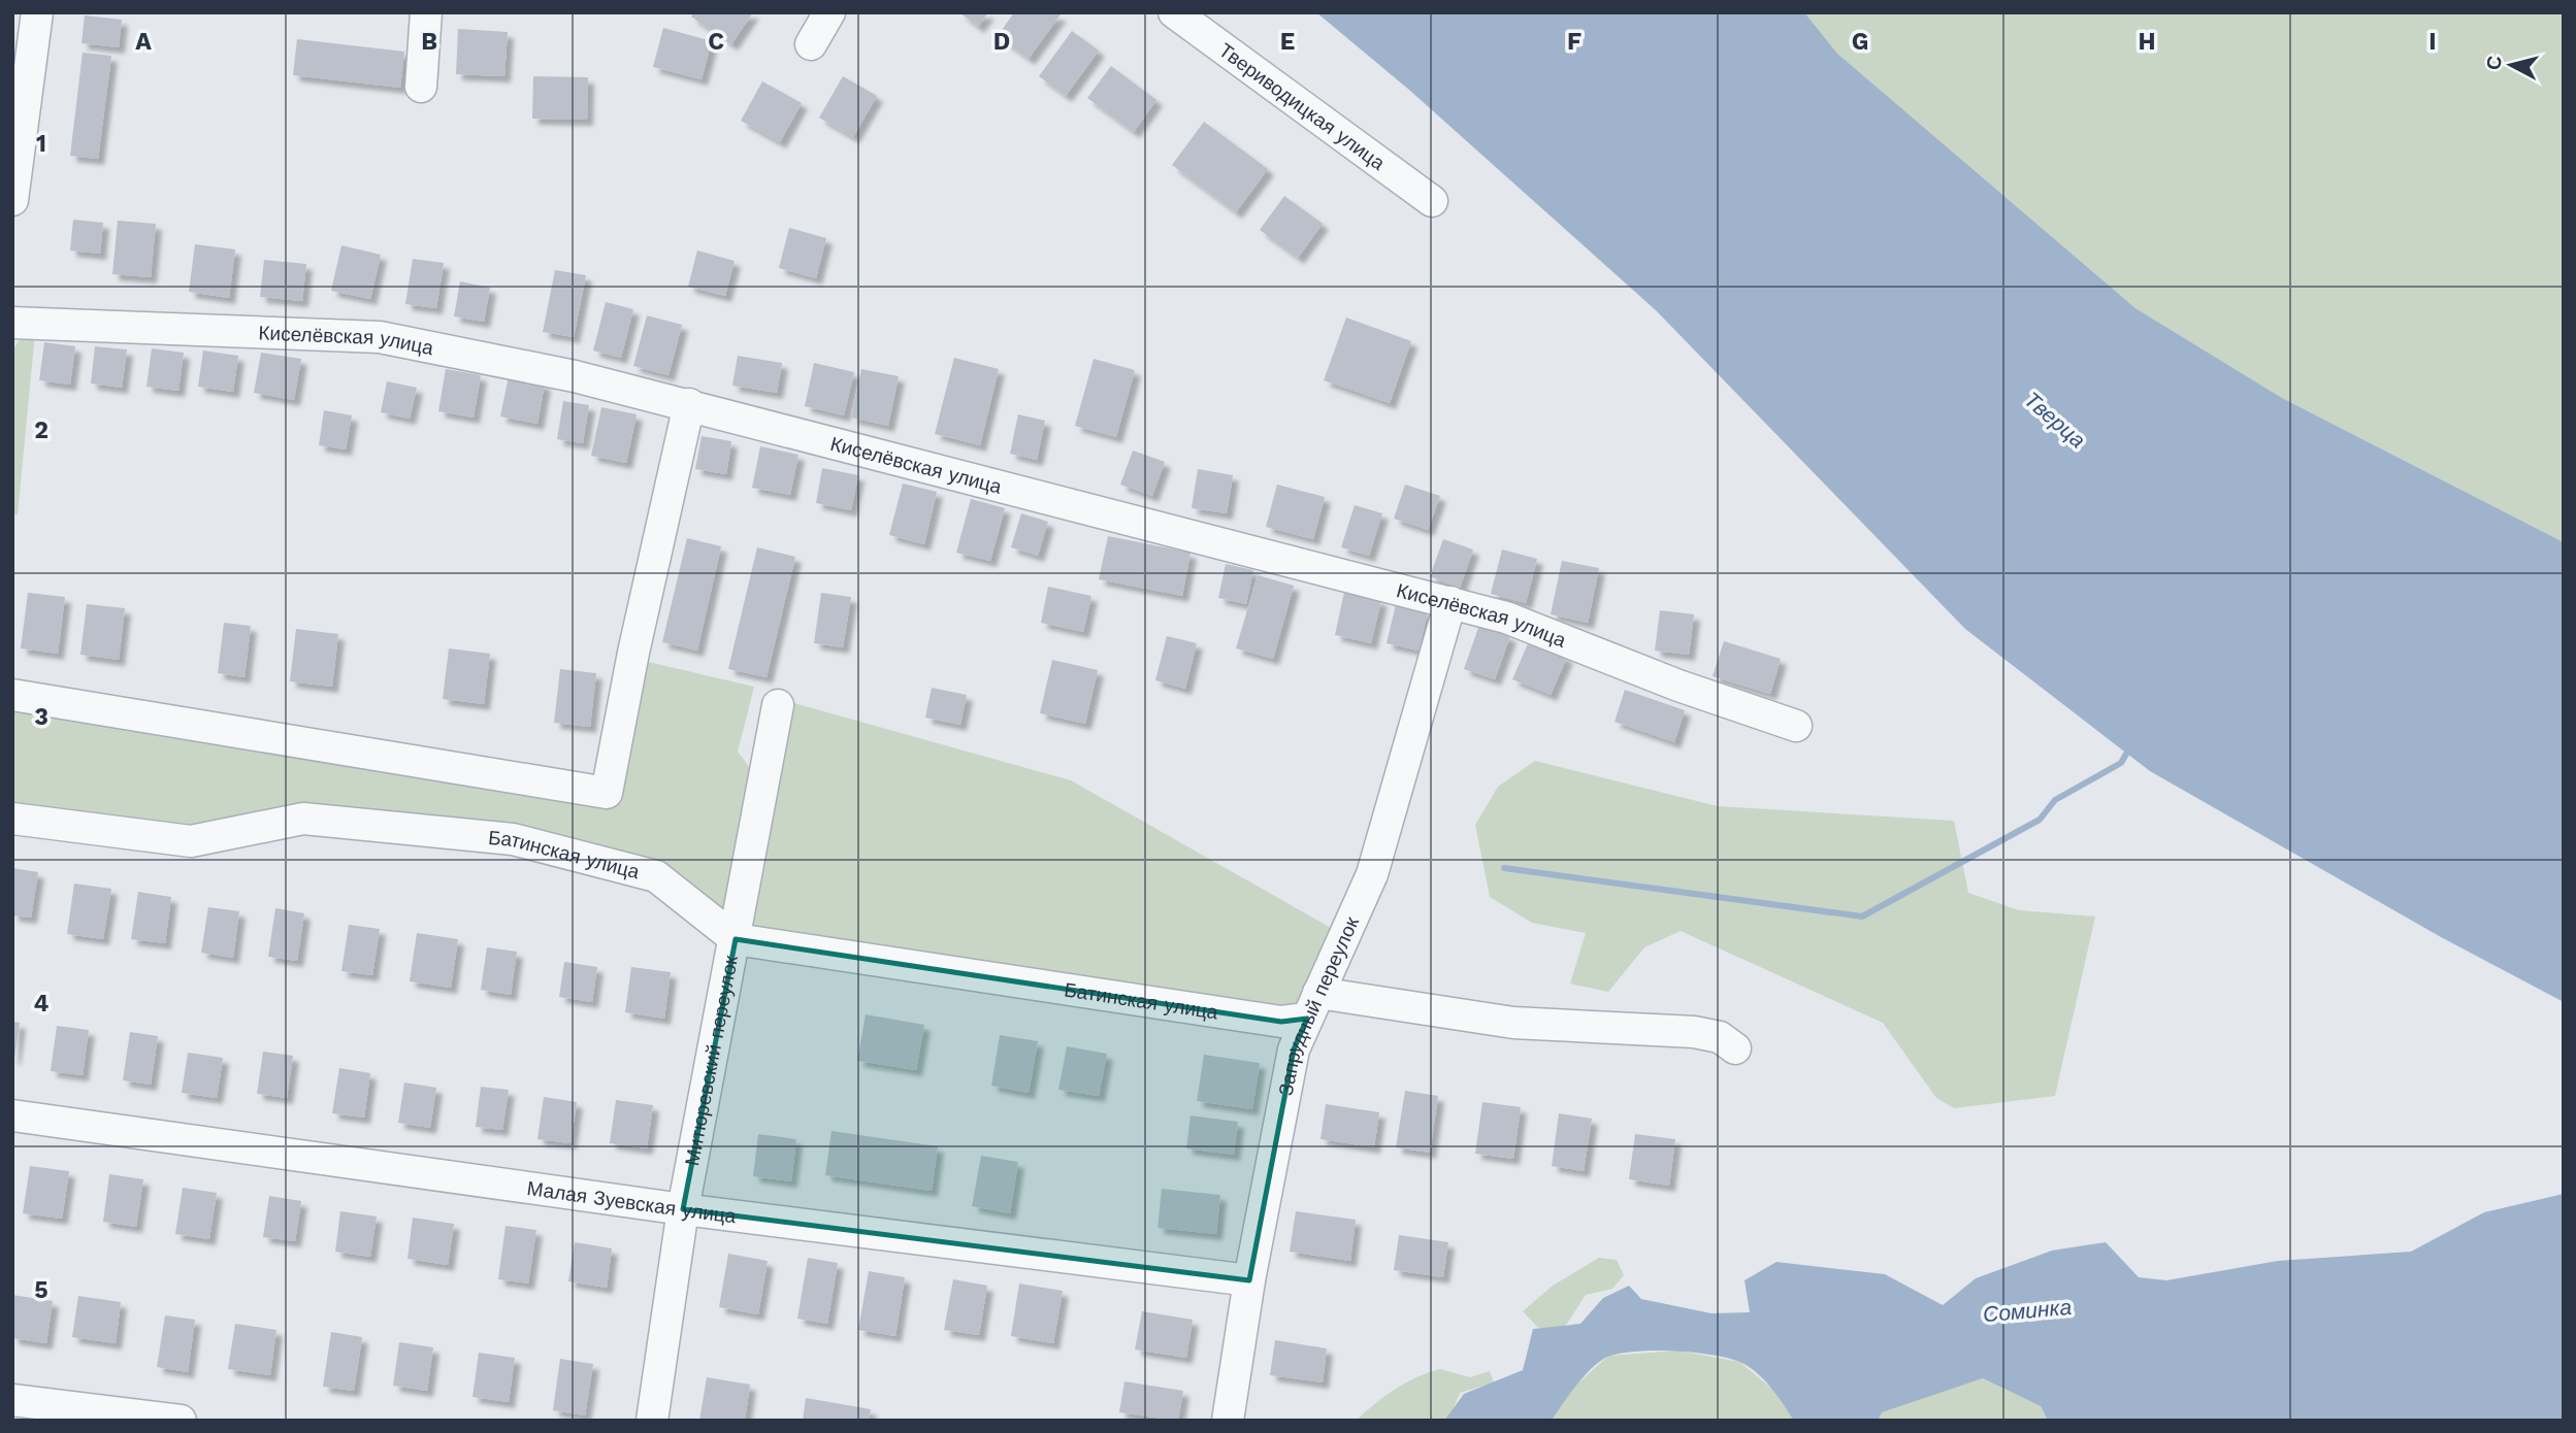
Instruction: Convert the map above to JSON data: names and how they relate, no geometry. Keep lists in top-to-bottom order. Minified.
{"streets":{"street":["Твериводицкая улица","Киселёвская улица","Батинская улица","Запрудный переулок","Митюревский переулок","Малая Зуевская улица"]},"crossings":[["Киселёвская улица","Запрудный переулок"],["Батинская улица","Запрудный переулок"],["Батинская улица","Митюревский переулок"],["Запрудный переулок","Малая Зуевская улица"],["Митюревский переулок","Малая Зуевская улица"]],"water":["Тверца","Соминка"],"north":"left","grid":{"columns":["A","B","C","D","E","F","G","H","I"],"rows":["1","2","3","4","5"]}}
